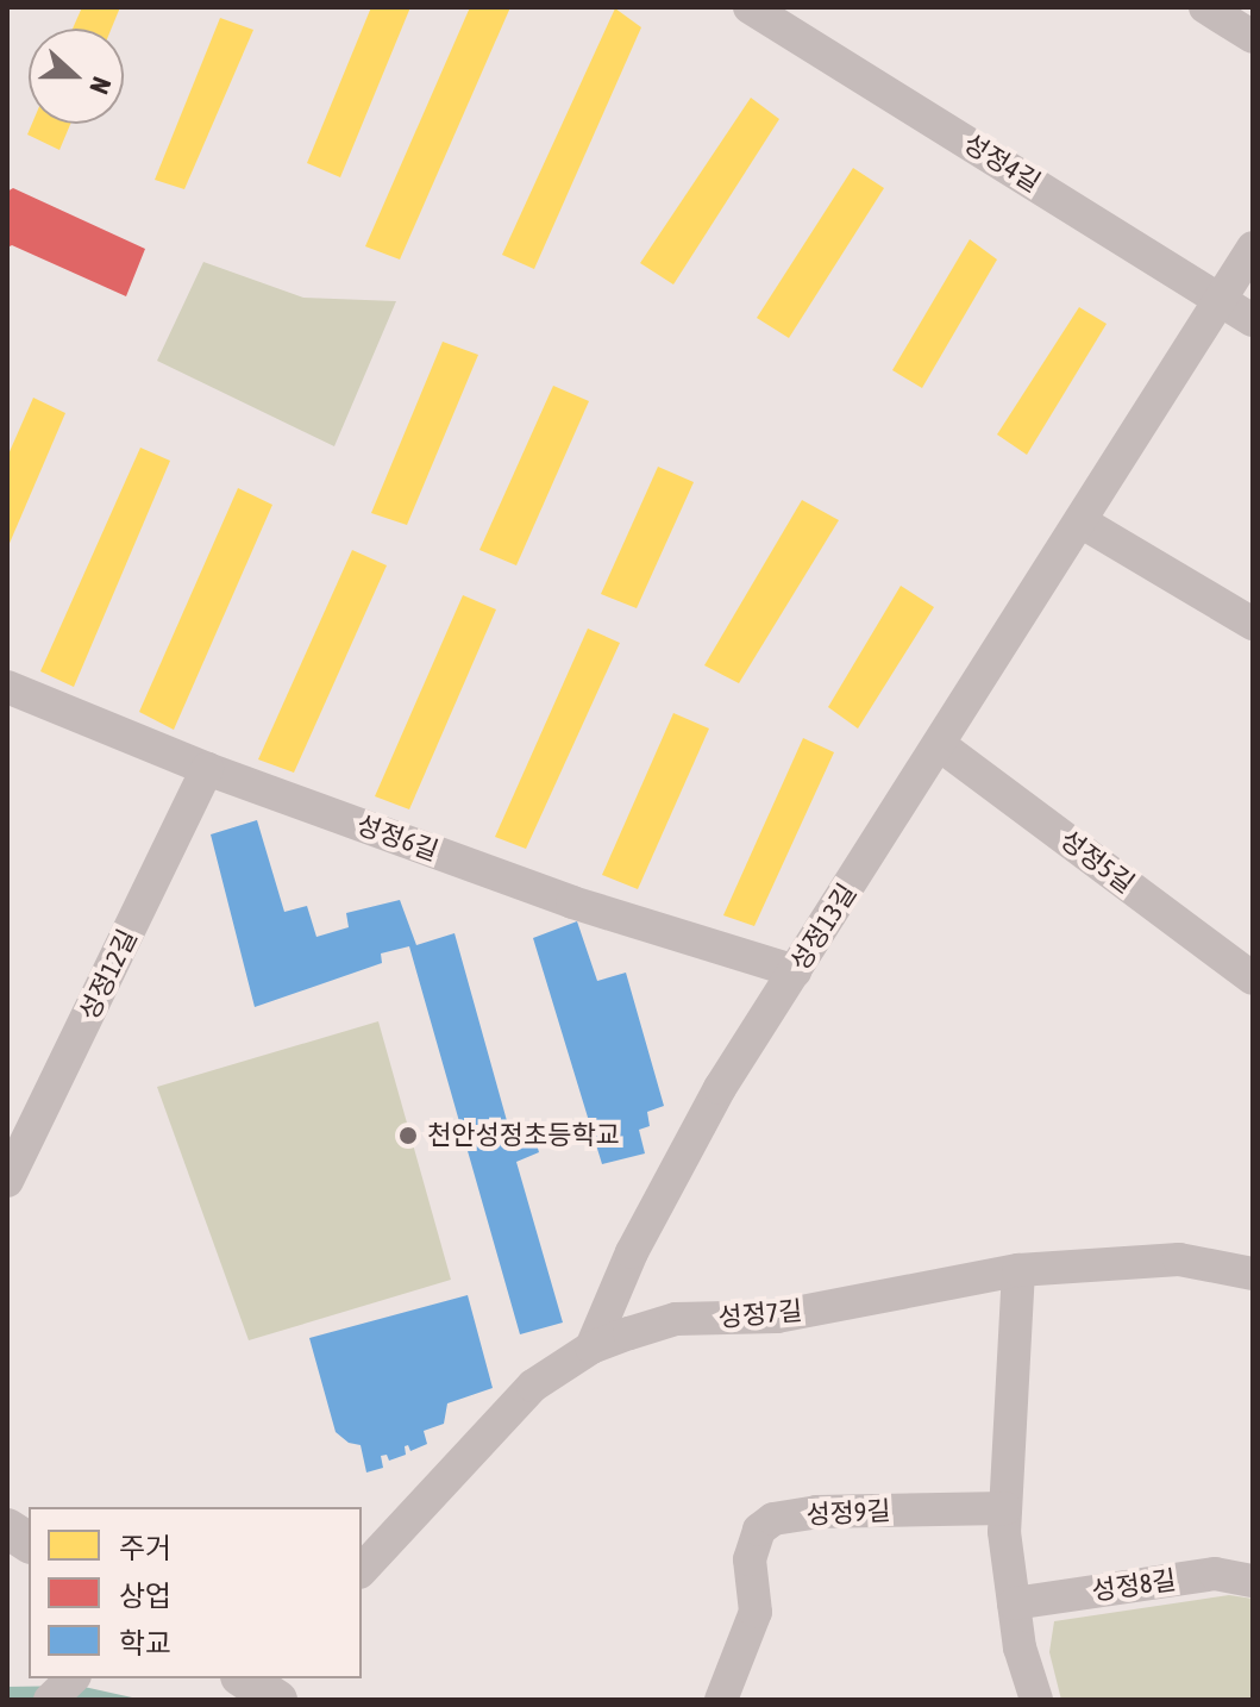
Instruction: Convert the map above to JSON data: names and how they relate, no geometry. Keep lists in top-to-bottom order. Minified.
{"streets":{"street":["성정4길","성정6길","성정5길","성정13길","성정12길","성정7길","성정9길","성정8길"]},"crossings":[["성정4길","성정13길"],["성정6길","성정13길"],["성정6길","성정12길"],["성정5길","성정13길"],["성정13길","성정7길"]],"places":["천안성정초등학교"],"legend":["주거","상업","학교"],"north":"right"}
